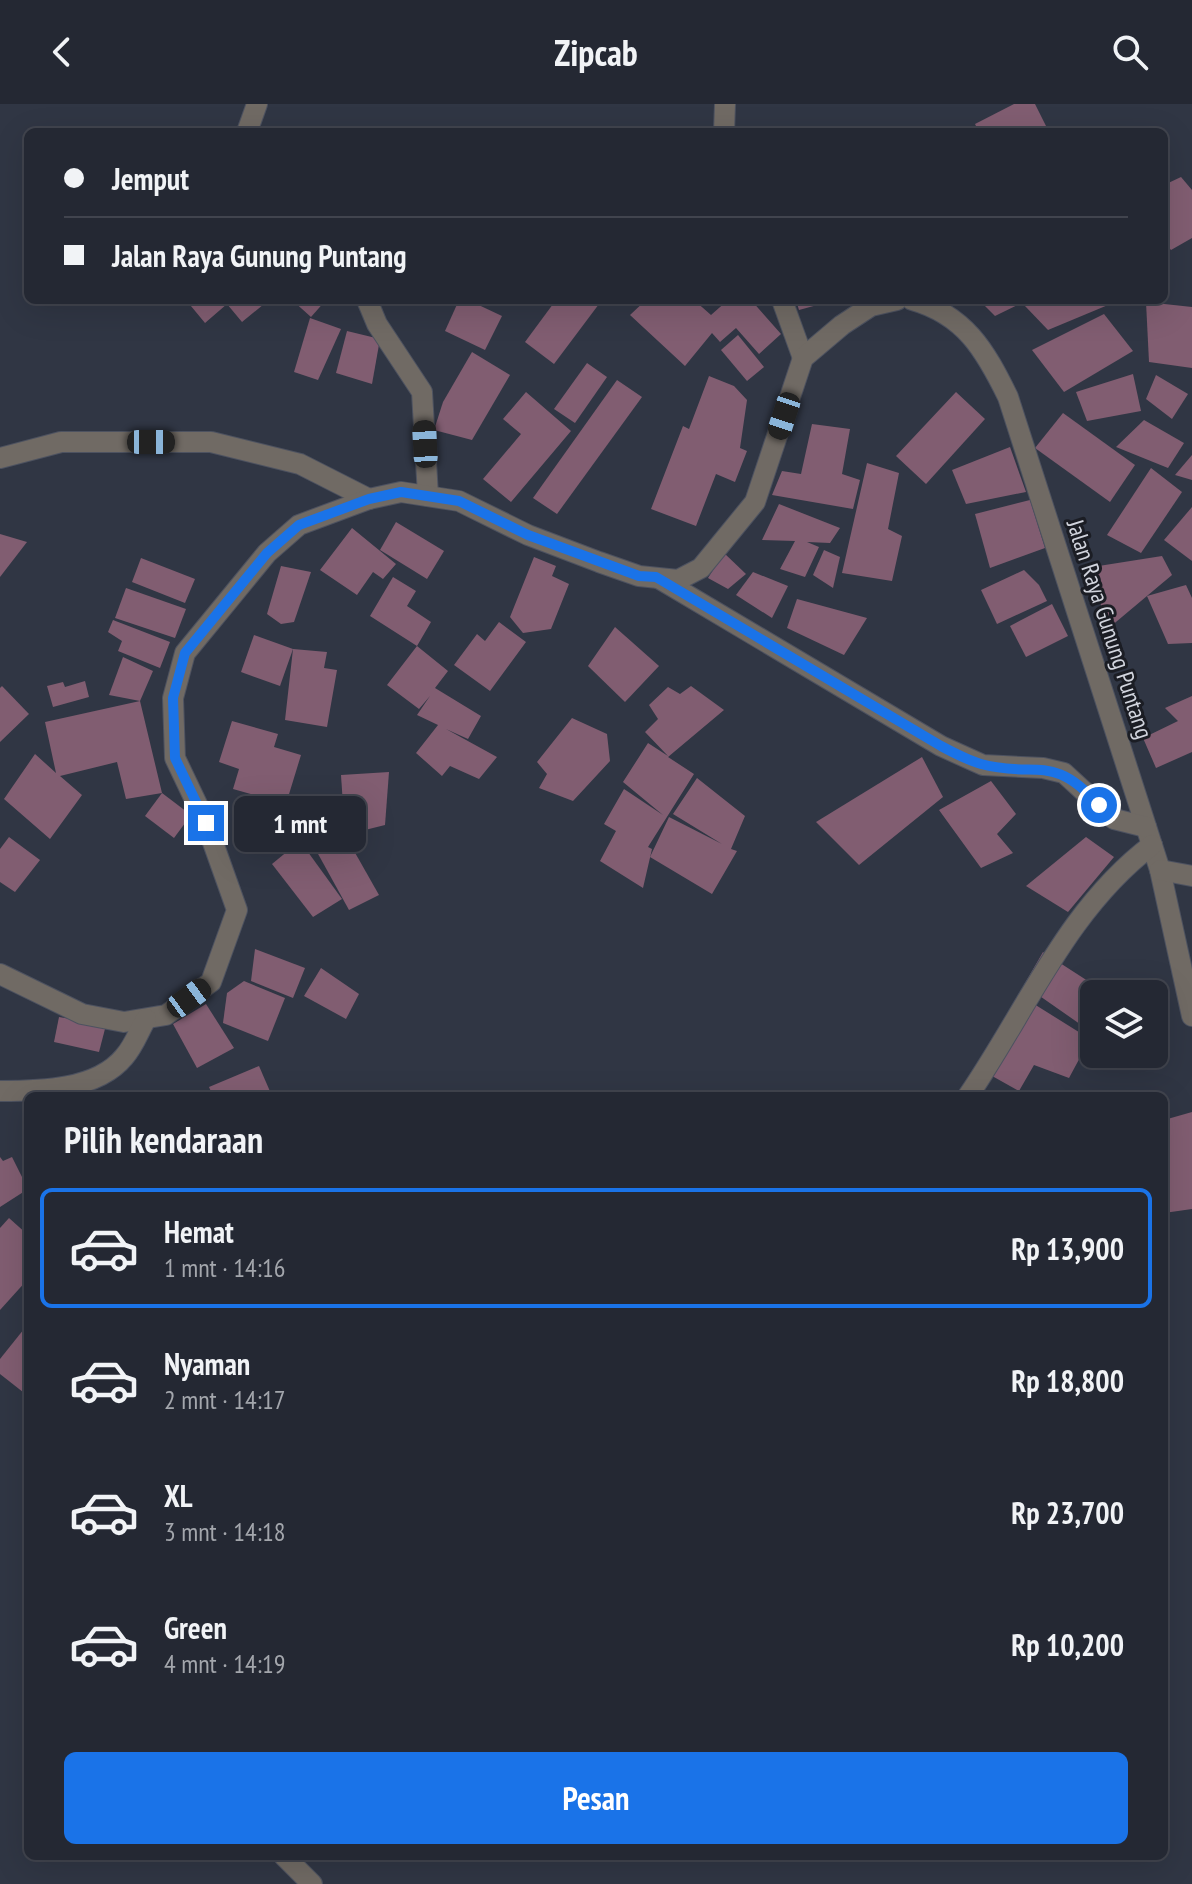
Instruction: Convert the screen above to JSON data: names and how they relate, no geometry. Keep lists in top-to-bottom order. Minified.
{"streets":{"street":["Jalan Raya Gunung Puntang"]},"page":{"header":"Zipcab","banner":["Jemput","Jalan Raya Gunung Puntang"],"bubble":"1 mnt","heading":"Pilih kendaraan","list":[{"name":"Hemat","note":"1 mnt · 14:16","value":"Rp 13,900"},{"name":"Nyaman","note":"2 mnt · 14:17","value":"Rp 18,800"},{"name":"XL","note":"3 mnt · 14:18","value":"Rp 23,700"},{"name":"Green","note":"4 mnt · 14:19","value":"Rp 10,200"}],"buttons":"Pesan"}}
